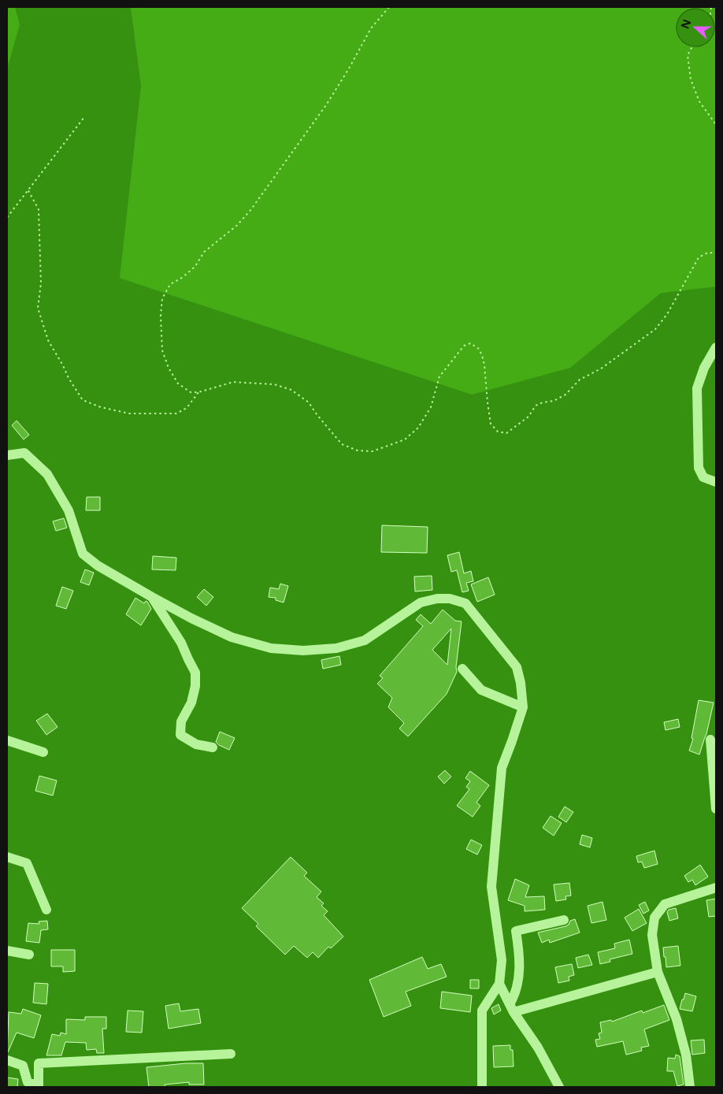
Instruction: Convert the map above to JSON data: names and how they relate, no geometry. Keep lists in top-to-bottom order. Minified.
{"north":"left"}
